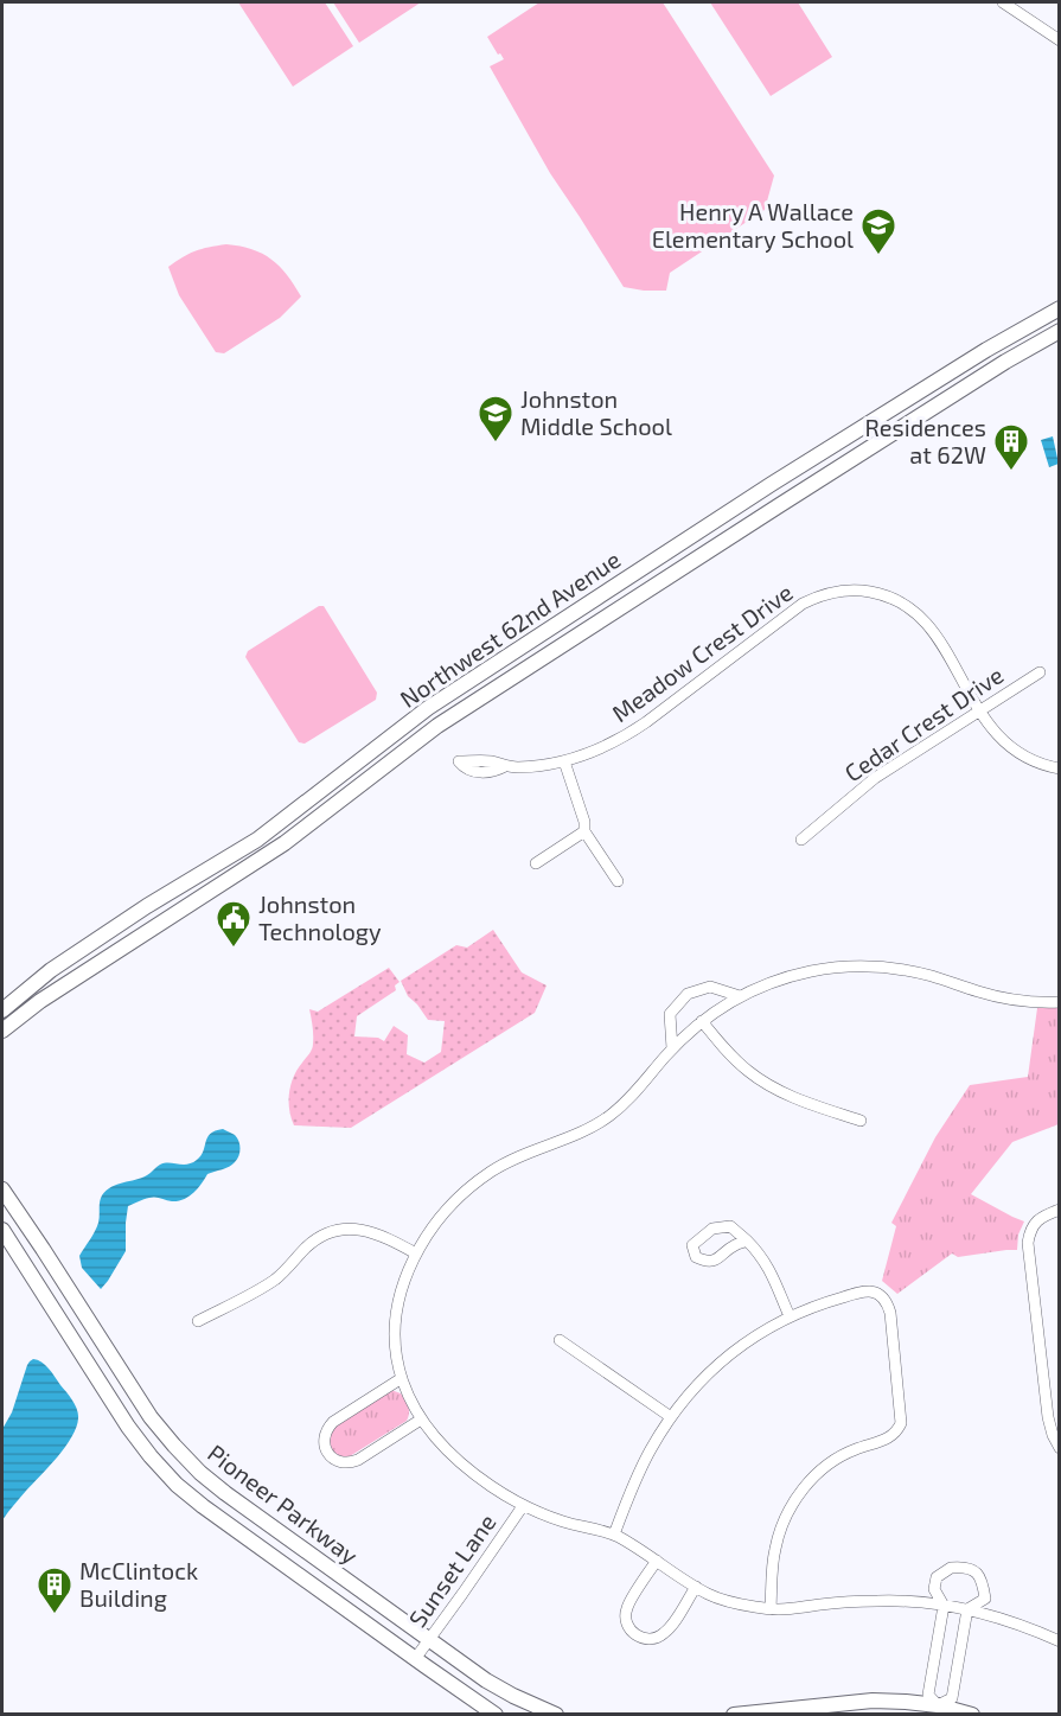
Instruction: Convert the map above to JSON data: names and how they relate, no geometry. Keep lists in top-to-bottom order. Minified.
{"streets":{"street":["Northwest 62nd Avenue","Meadow Crest Drive","Cedar Crest Drive","Pioneer Parkway","Sunset Lane"]},"crossings":[["Meadow Crest Drive","Cedar Crest Drive"],["Pioneer Parkway","Sunset Lane"]],"places":{"school or university":["Henry A Wallace Elementary School","Johnston Middle School"],"building":["Residences at 62W","McClintock Building"],"public building":["Johnston Technology"]}}
